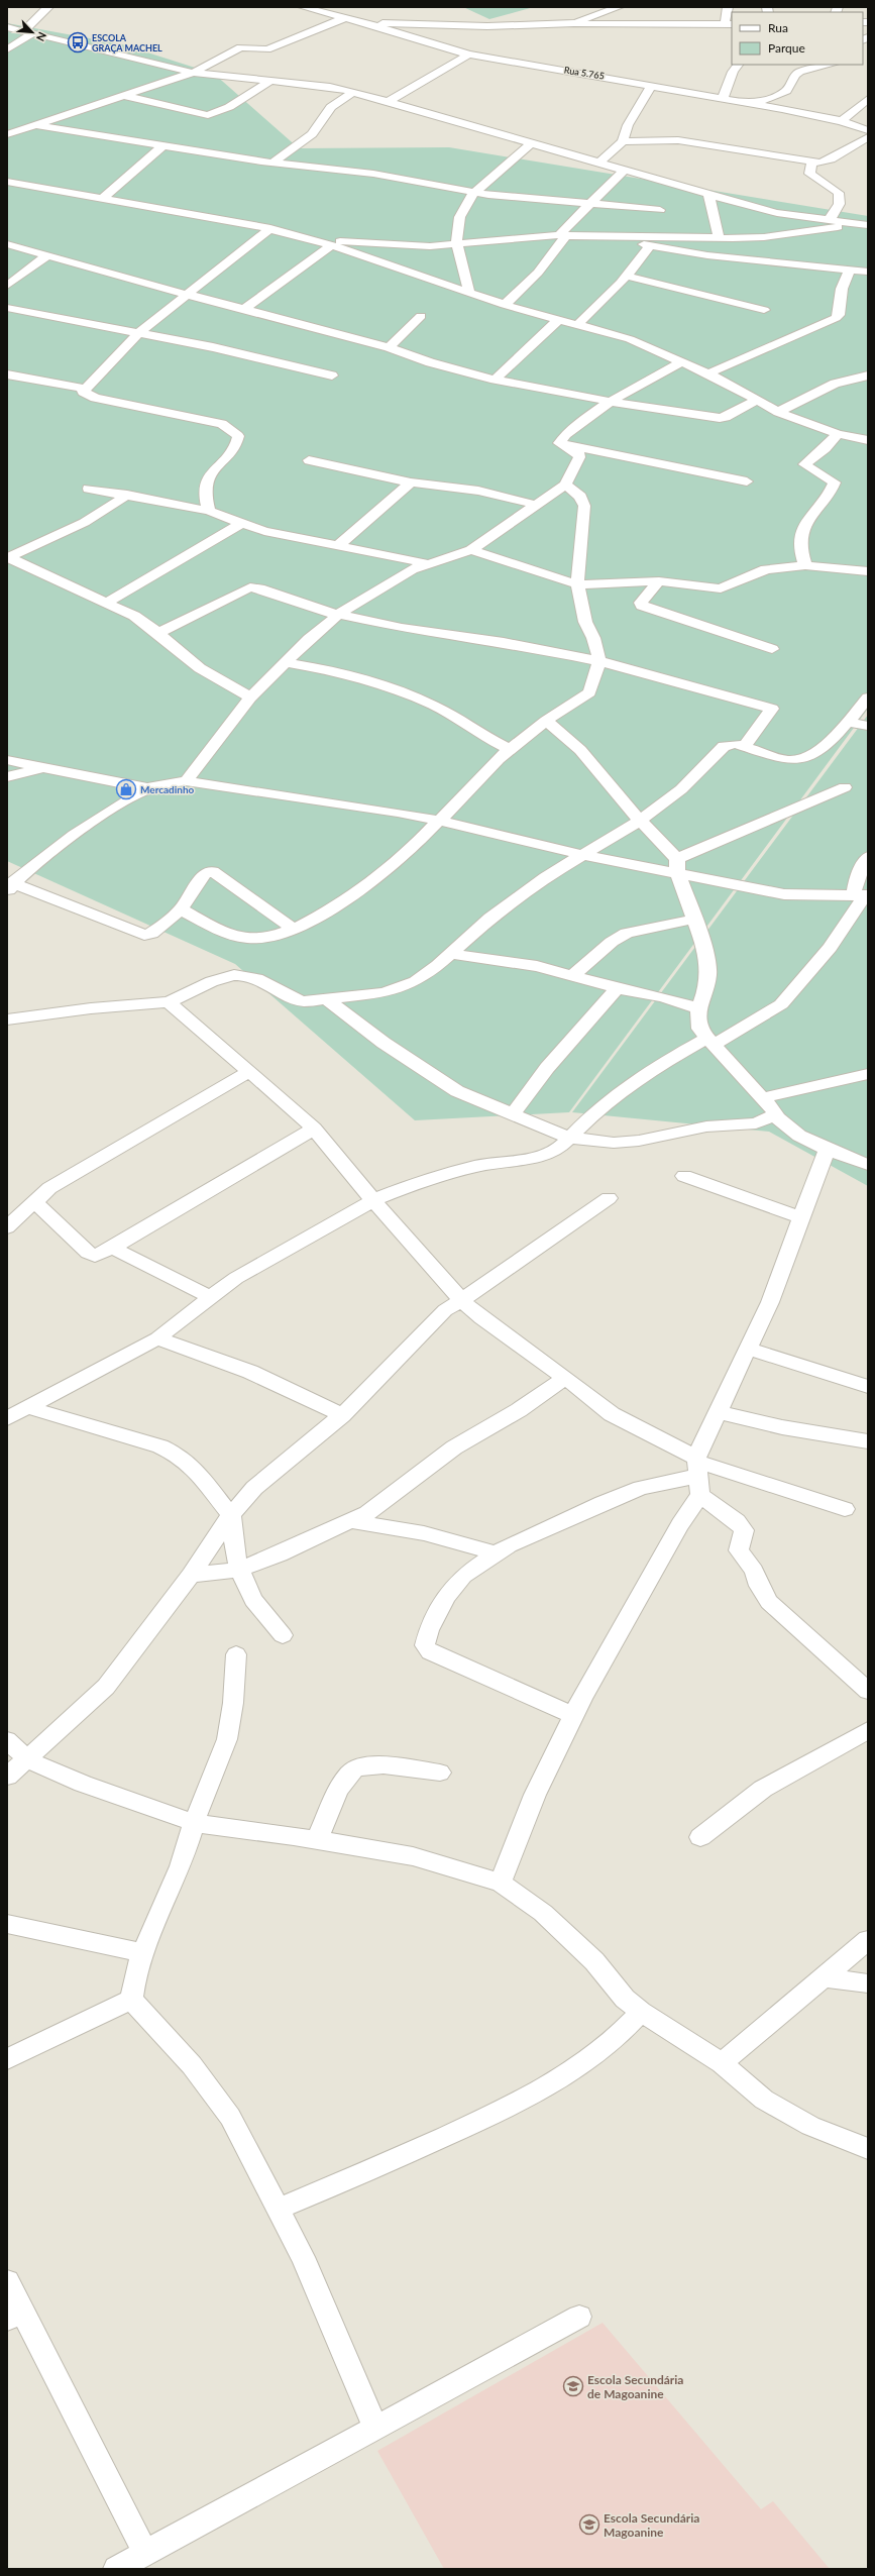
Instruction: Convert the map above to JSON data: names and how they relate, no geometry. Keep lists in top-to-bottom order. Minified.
{"streets":{"street":["Rua 5.765"]},"places":{"bus stop":["ESCOLA GRAÇA MACHEL"],"shop":["Mercadinho"],"school or university":["Escola Secundária de Magoanine","Escola Secundária Magoanine"]},"legend":["Rua","Parque"],"north":"bottom right"}
